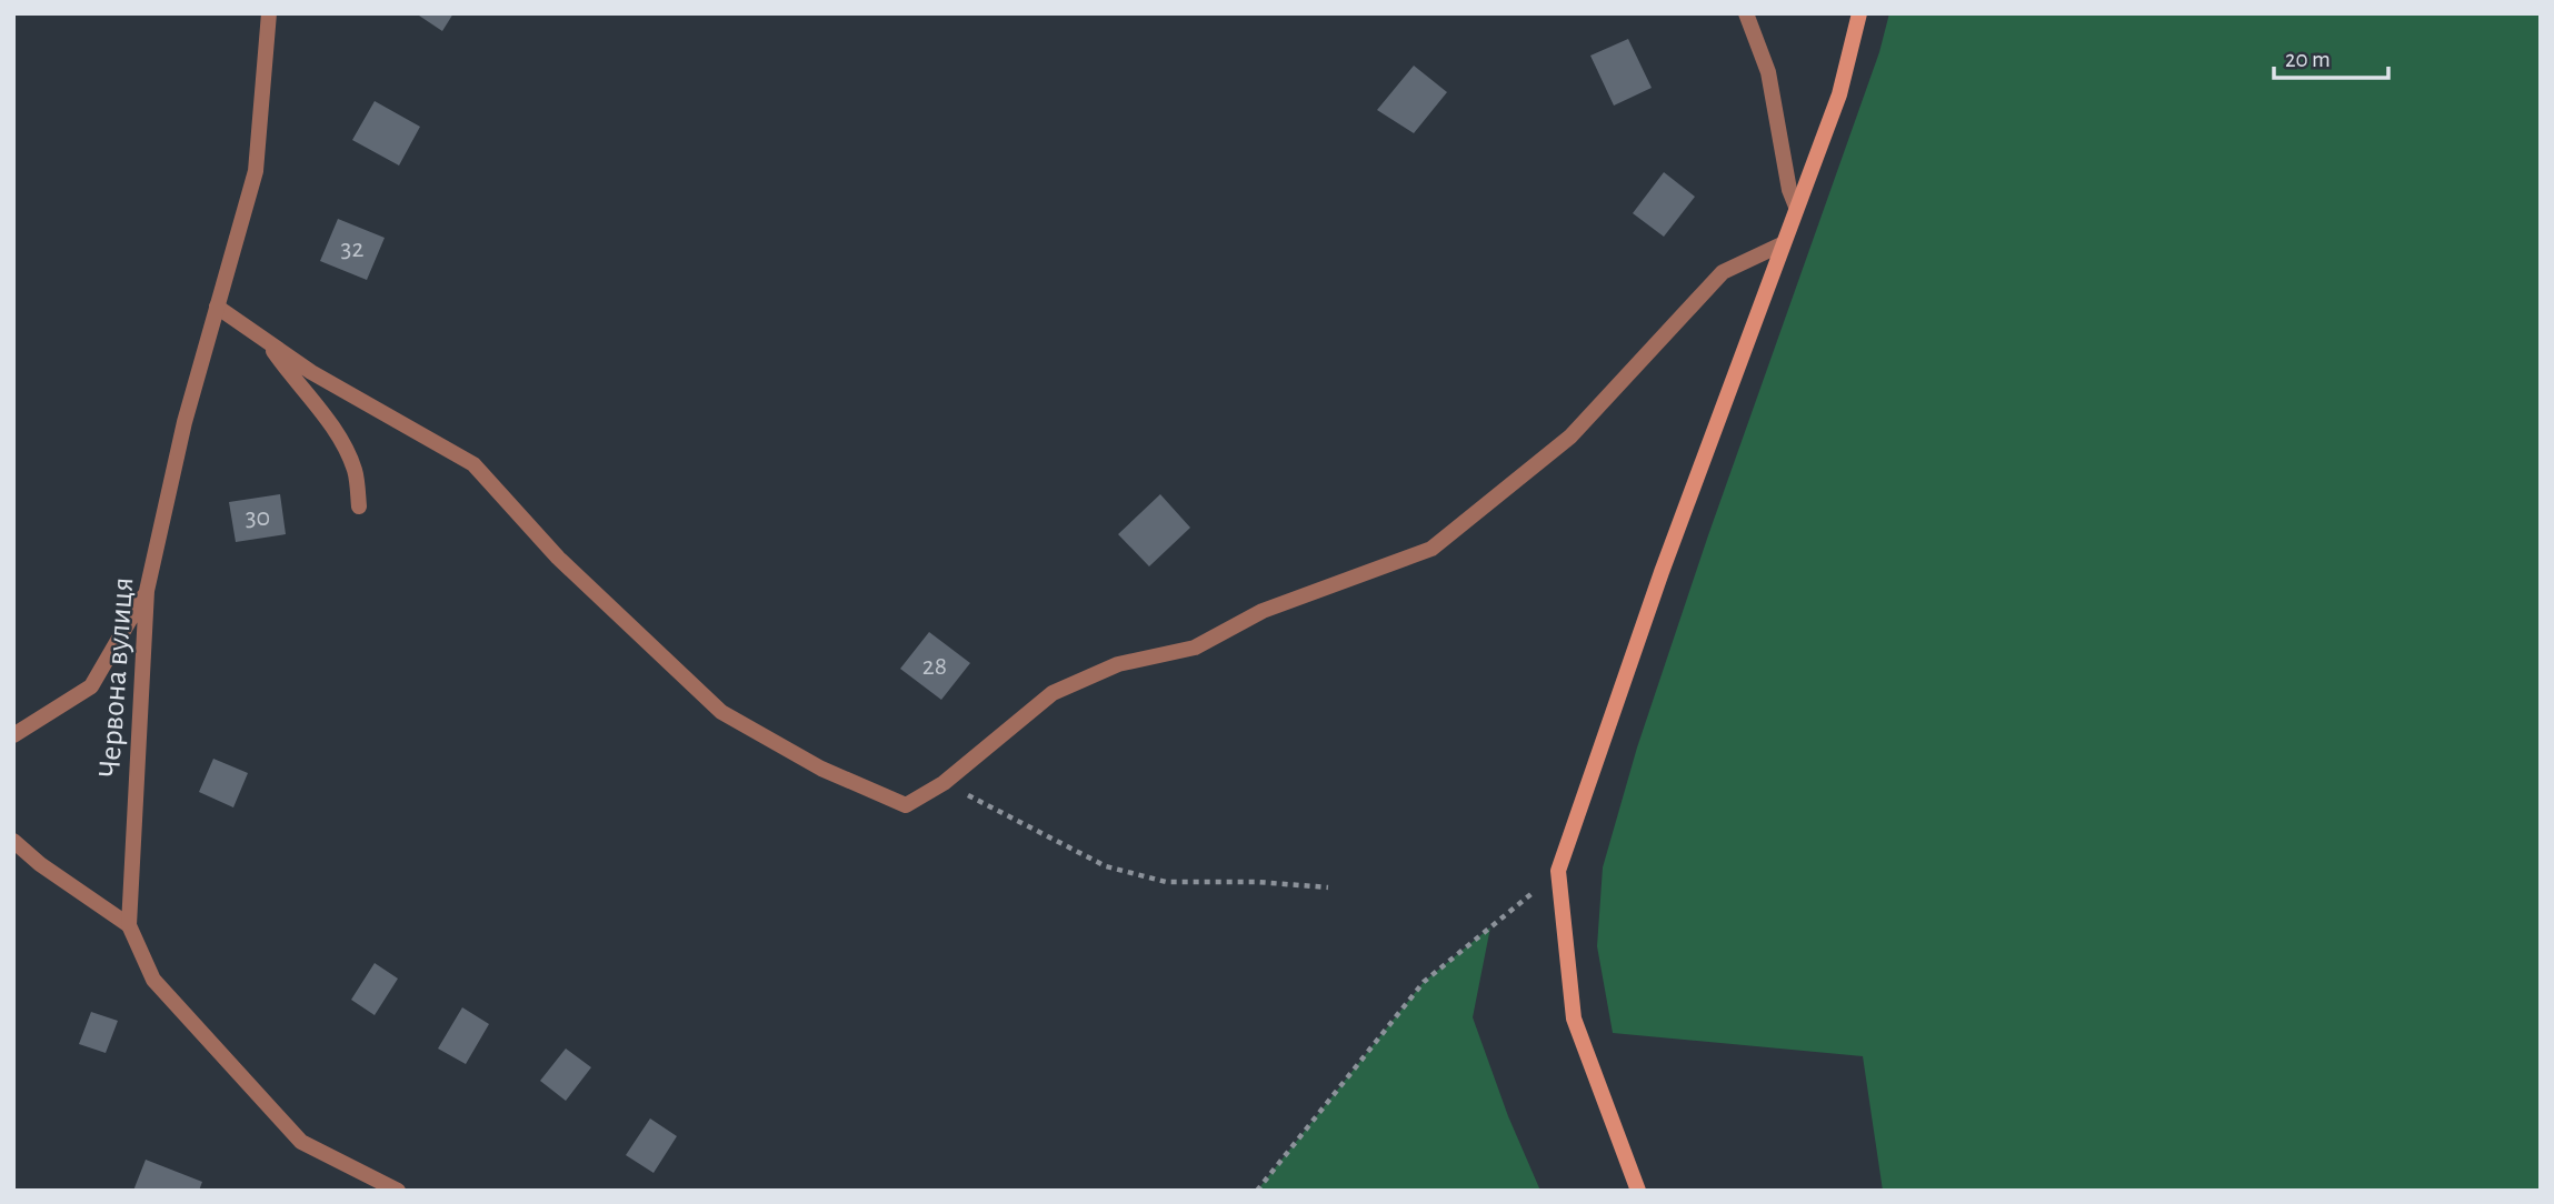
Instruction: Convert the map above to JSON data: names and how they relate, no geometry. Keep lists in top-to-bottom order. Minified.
{"streets":{"street":["Червона вулиця"]},"house_numbers":["32","30","28"],"scale_bar":"20 m"}
